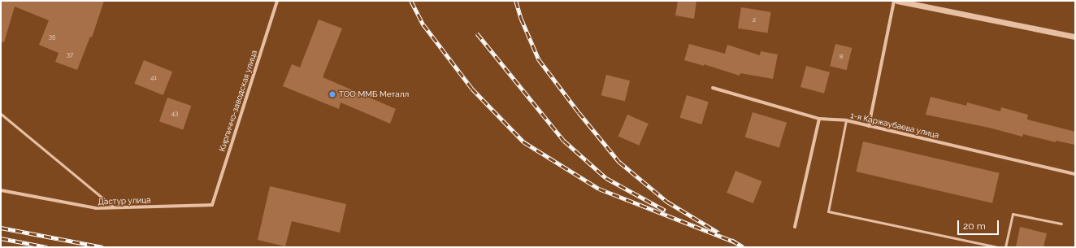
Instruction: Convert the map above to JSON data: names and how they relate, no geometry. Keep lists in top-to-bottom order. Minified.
{"streets":{"street":["Кирпично-заводская улица","1-я Каржаубаева улица","Дастур улица"]},"crossings":[["Кирпично-заводская улица","Дастур улица"]],"places":["ТОО ММБ Металл"],"house_numbers":["2","35","37","8","41","43"],"scale_bar":"20 m"}
